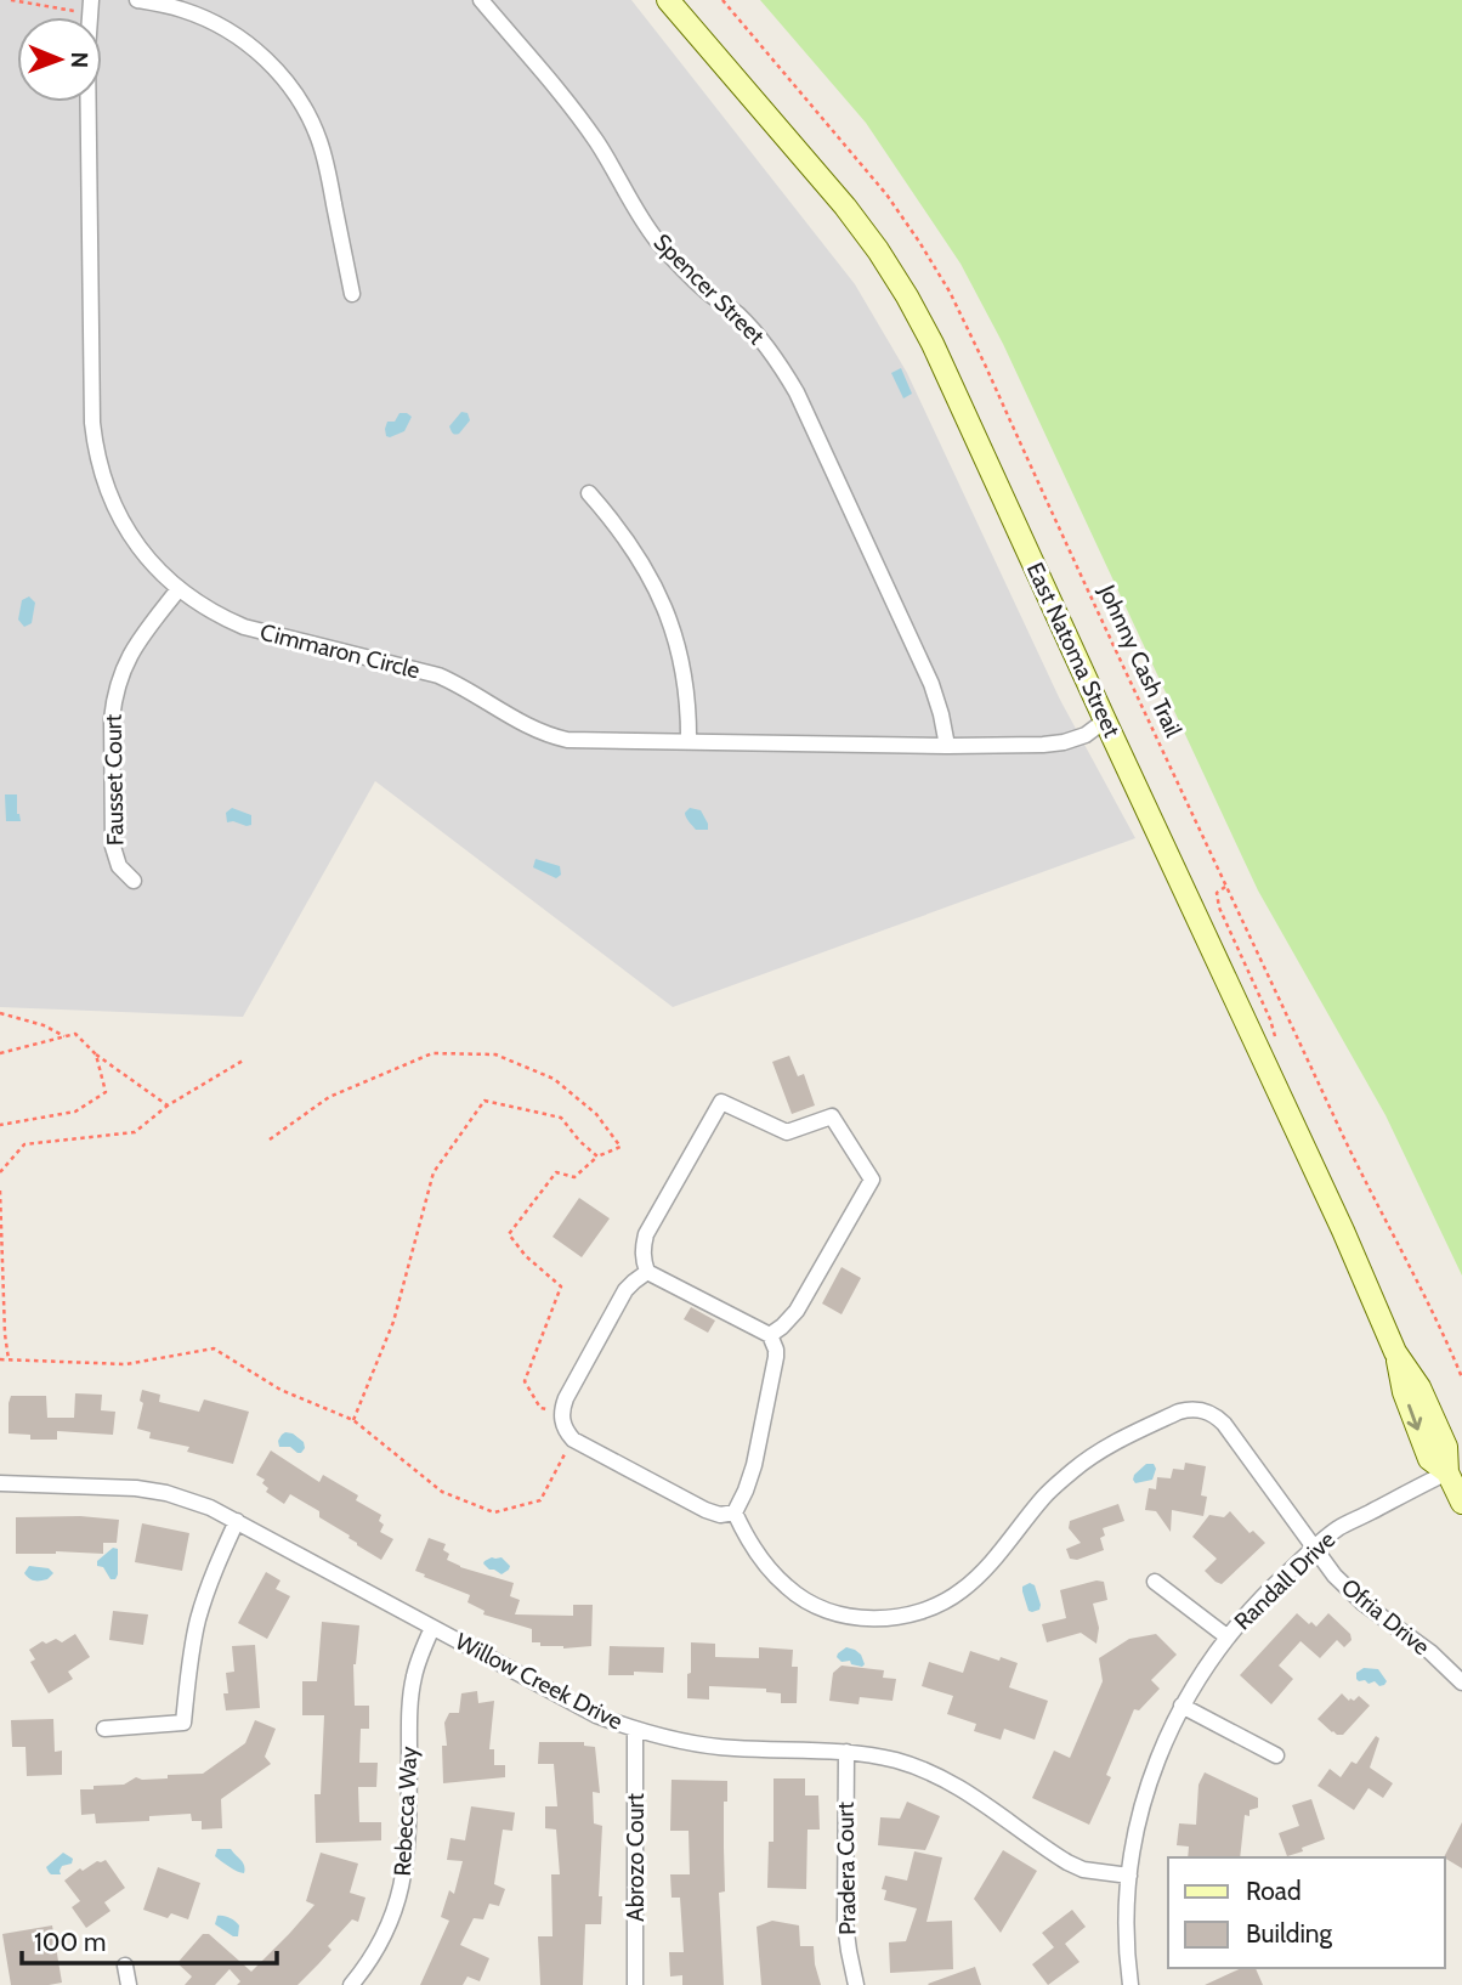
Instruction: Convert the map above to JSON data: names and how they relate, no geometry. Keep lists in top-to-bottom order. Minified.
{"streets":{"main road":["East Natoma Street"],"street":["Spencer Street","Cimmaron Circle","Fausset Court","Randall Drive","Ofria Drive","Willow Creek Drive","Rebecca Way","Abrozo Court","Pradera Court"],"path":["Johnny Cash Trail"]},"crossings":[["Spencer Street","Cimmaron Circle"],["East Natoma Street","Cimmaron Circle"],["East Natoma Street","Randall Drive"],["Cimmaron Circle","Fausset Court"],["Randall Drive","Ofria Drive"],["Randall Drive","Willow Creek Drive"],["Willow Creek Drive","Rebecca Way"],["Willow Creek Drive","Abrozo Court"],["Willow Creek Drive","Pradera Court"]],"legend":["Road","Building"],"scale_bar":"100 m","north":"right"}
